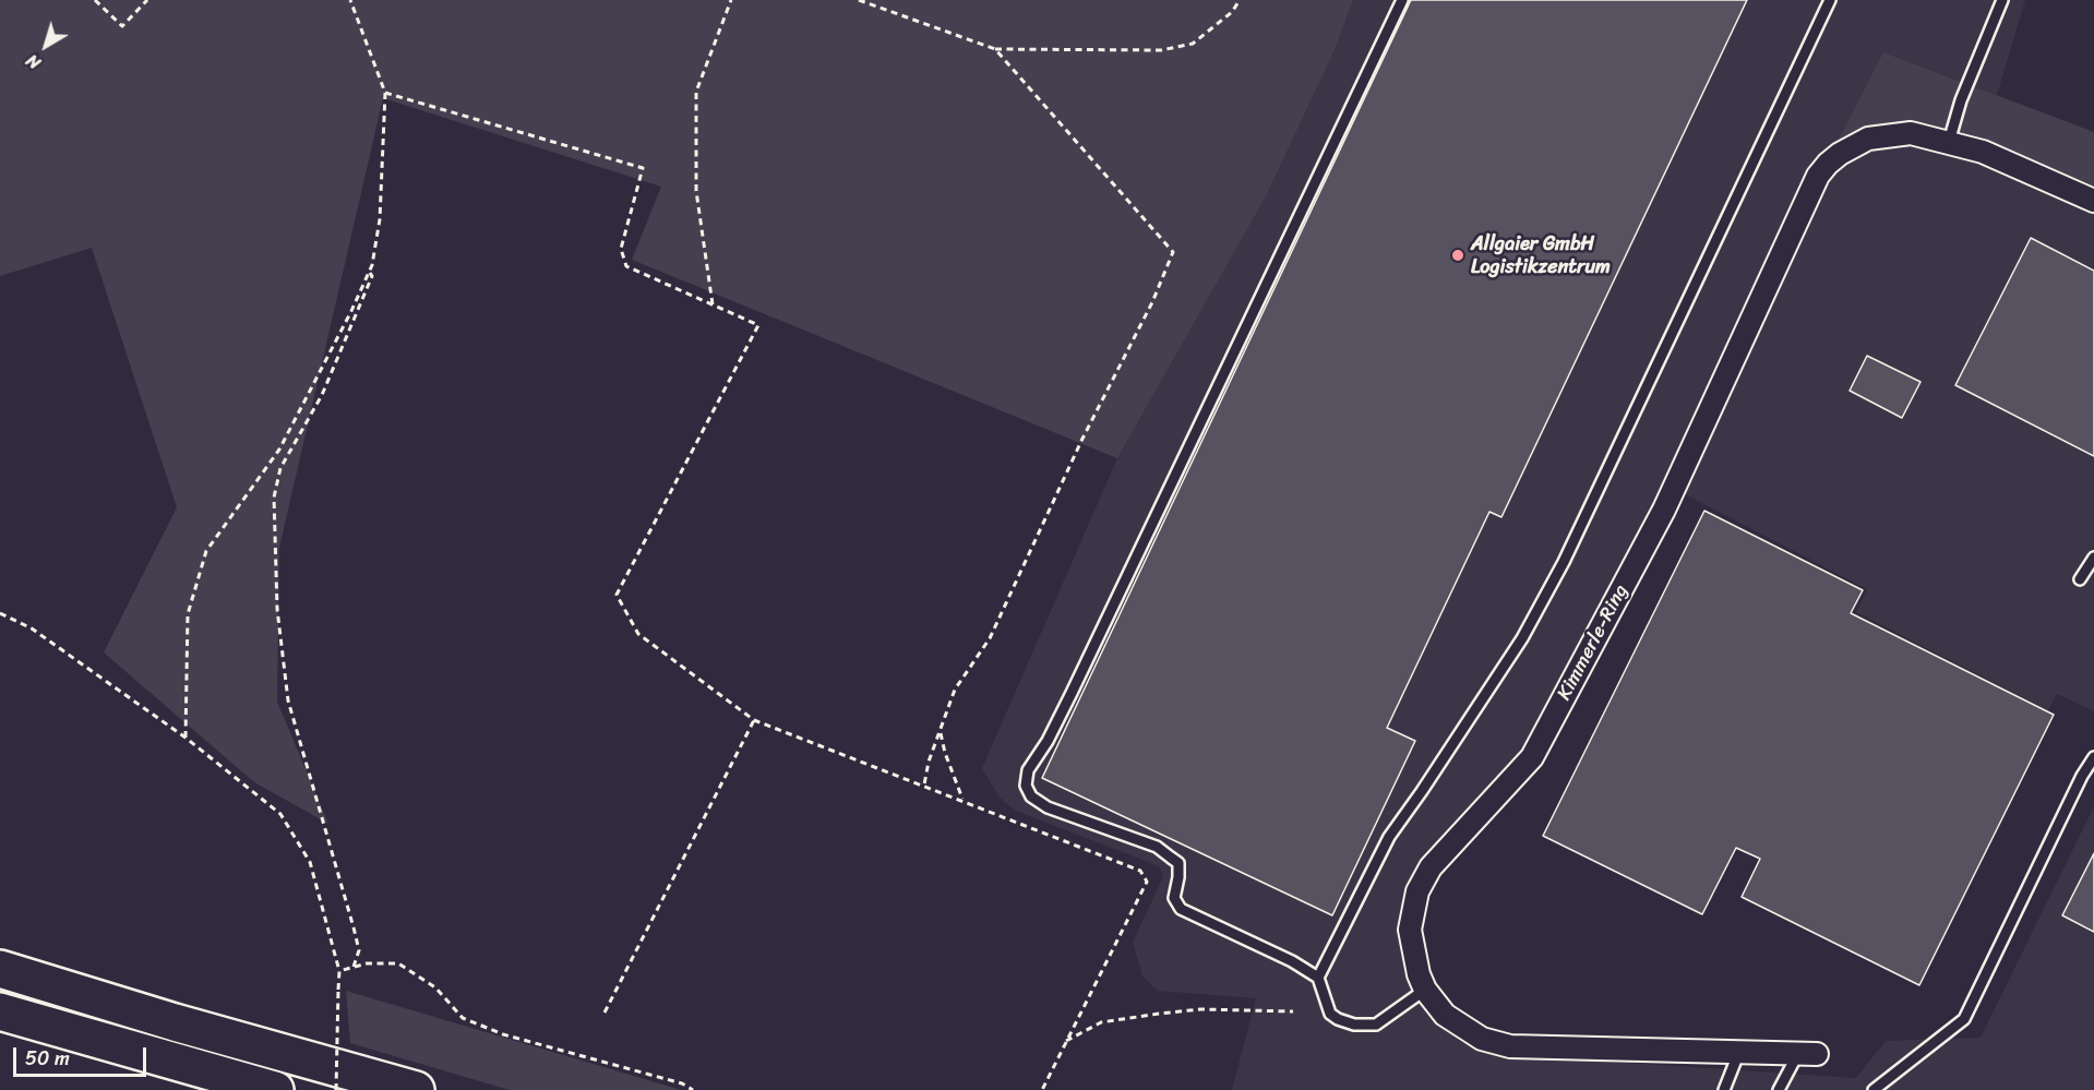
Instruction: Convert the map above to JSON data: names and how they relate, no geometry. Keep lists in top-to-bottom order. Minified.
{"streets":{"street":["Kimmerle-Ring"]},"places":["Allgaier GmbH Logistikzentrum"],"scale_bar":"50 m","north":"bottom left"}
